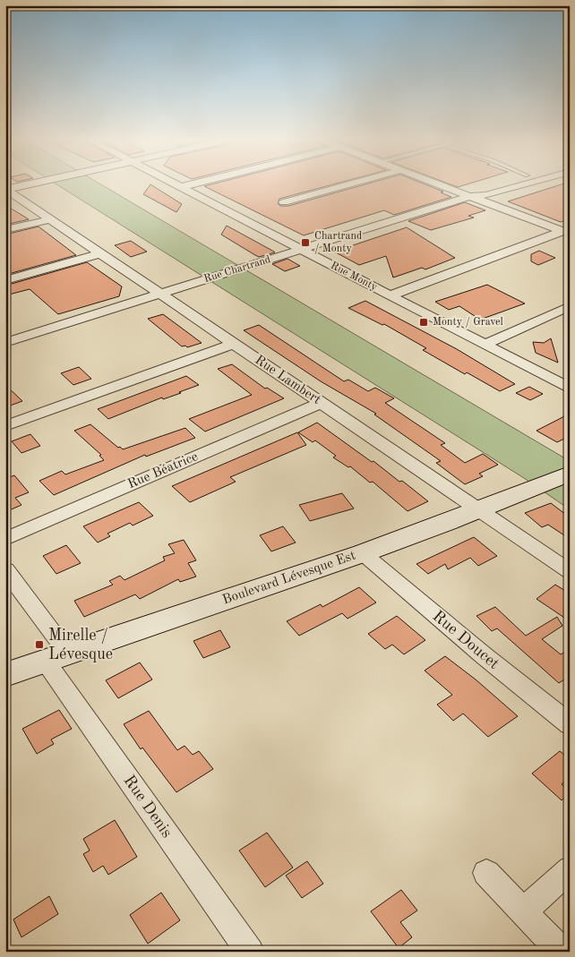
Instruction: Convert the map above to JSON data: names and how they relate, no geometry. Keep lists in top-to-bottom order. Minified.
{"streets":{"street":["Rue Chartrand","Rue Monty","Rue Lambert","Rue Béatrice","Boulevard Lévesque Est","Rue Doucet","Rue Denis"]},"crossings":[["Rue Chartrand","Rue Monty"],["Rue Chartrand","Rue Lambert"],["Rue Lambert","Rue Béatrice"],["Rue Lambert","Boulevard Lévesque Est"],["Boulevard Lévesque Est","Rue Doucet"],["Boulevard Lévesque Est","Rue Denis"]],"places":{"transit":["Chartrand / Monty","Monty / Gravel","Mirelle / Lévesque"]}}
